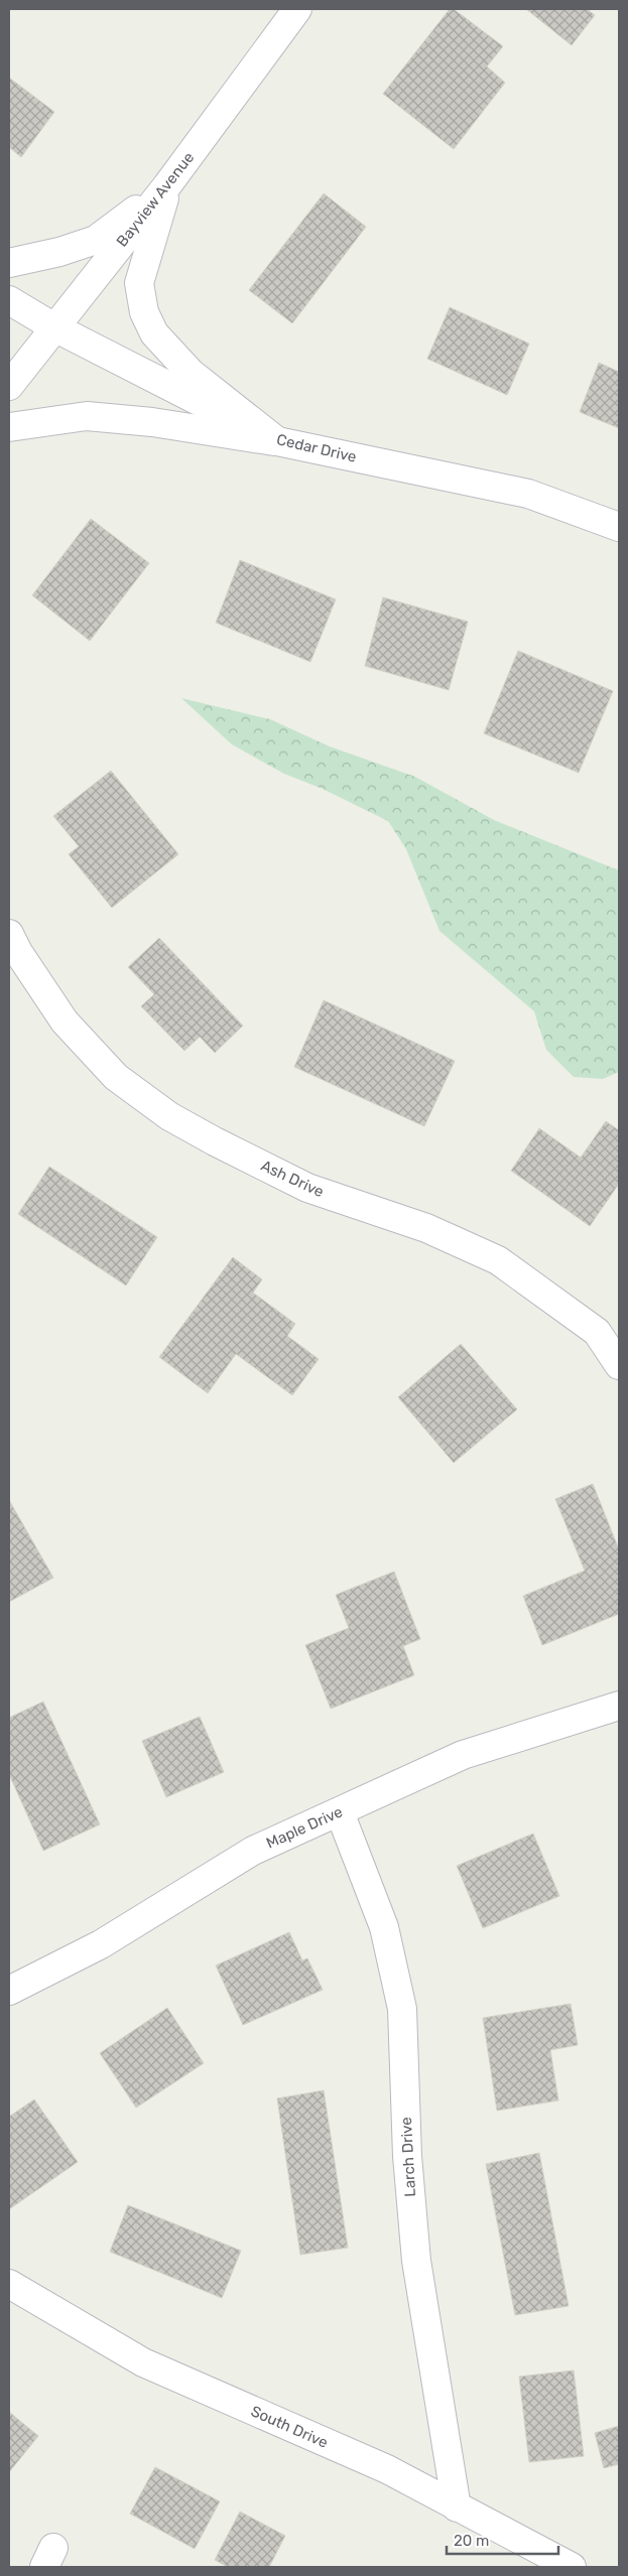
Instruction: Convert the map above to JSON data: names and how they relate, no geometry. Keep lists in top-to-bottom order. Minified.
{"streets":{"street":["Bayview Avenue","Cedar Drive","Ash Drive","Maple Drive","Larch Drive","South Drive"]},"crossings":[["Bayview Avenue","Cedar Drive"],["Maple Drive","Larch Drive"],["Larch Drive","South Drive"]],"scale_bar":"20 m"}
